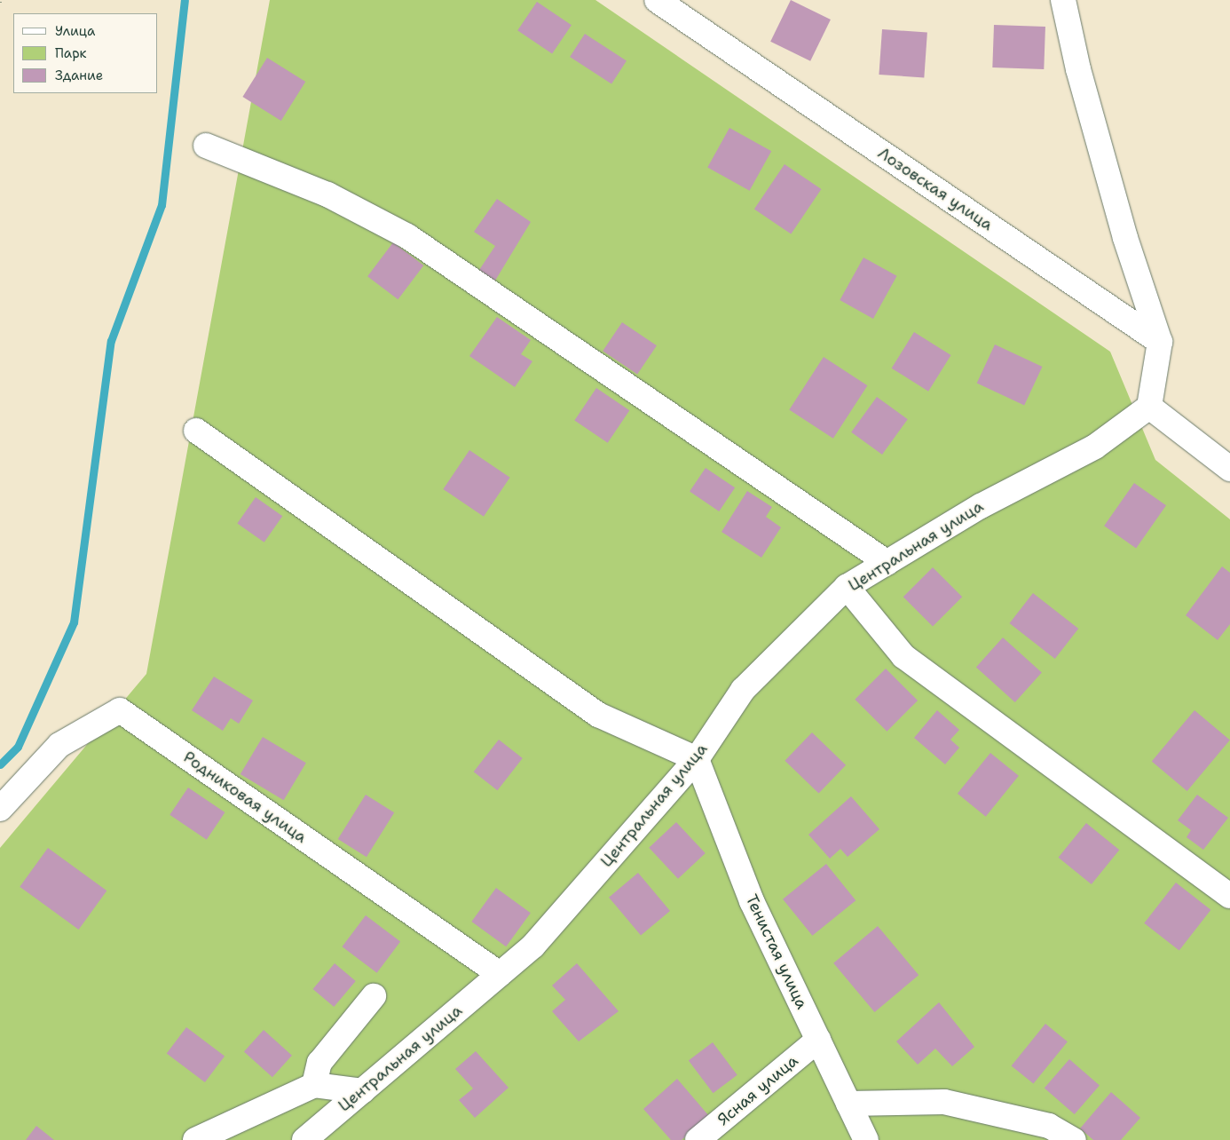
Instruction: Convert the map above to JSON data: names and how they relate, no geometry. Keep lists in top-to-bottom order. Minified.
{"streets":{"street":["Лозовская улица","Центральная улица","Родниковая улица","Тенистая улица","Ясная улица"]},"crossings":[["Центральная улица","Родниковая улица"],["Центральная улица","Тенистая улица"],["Тенистая улица","Ясная улица"]],"legend":["Улица","Парк","Здание"]}
